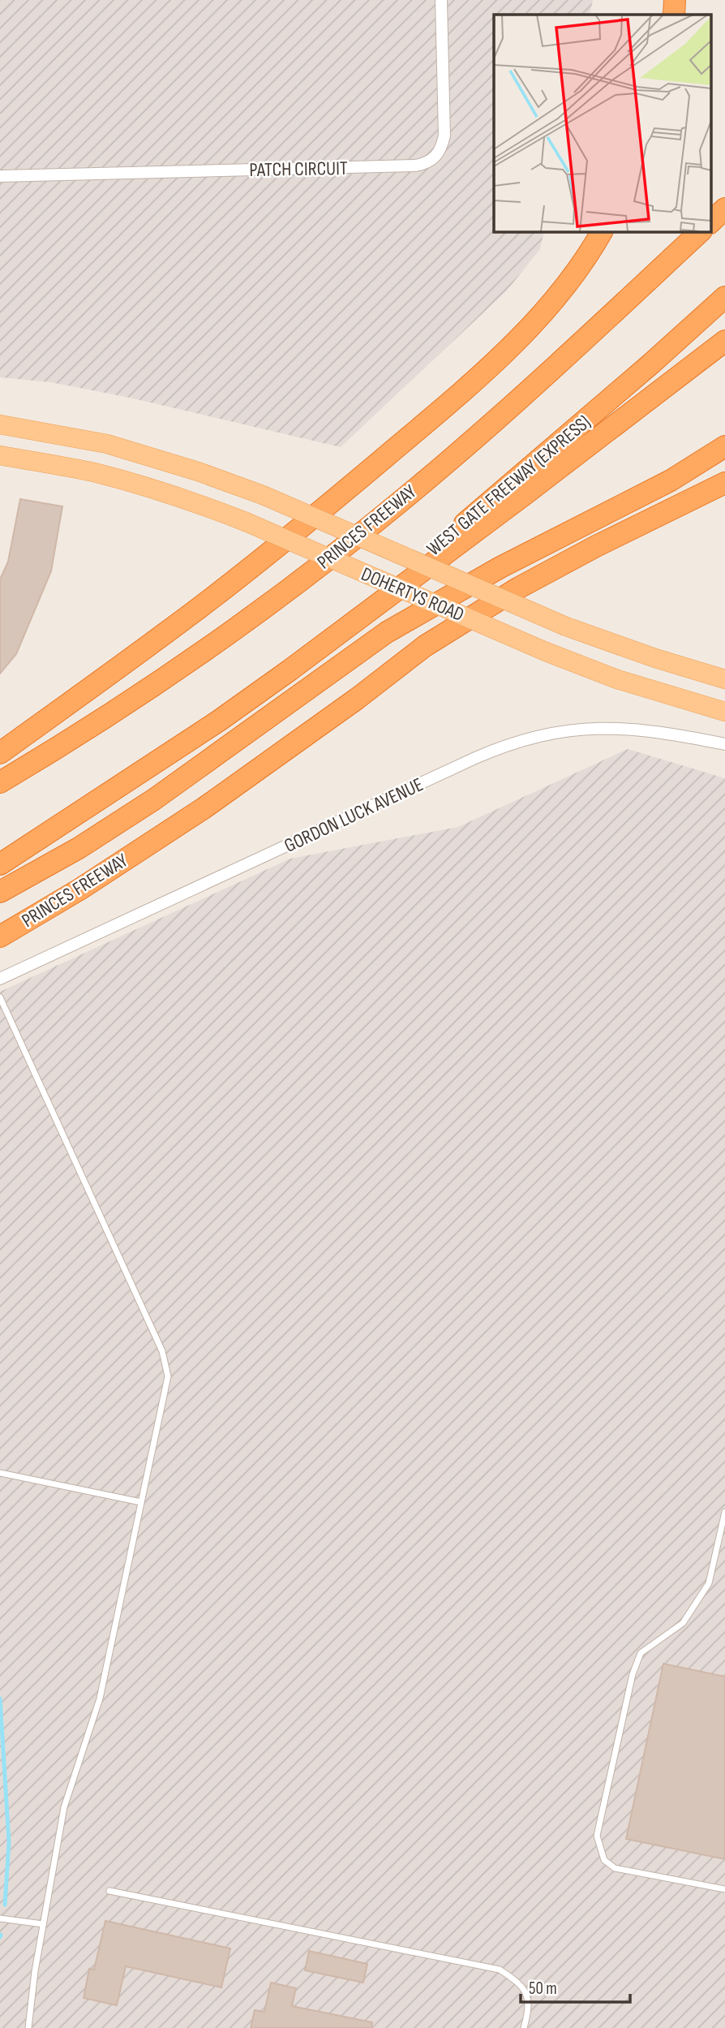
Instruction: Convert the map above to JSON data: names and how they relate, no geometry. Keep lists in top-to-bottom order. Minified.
{"streets":{"highway":["WEST GATE FREEWAY (EXPRESS)","PRINCES FREEWAY"],"main road":["DOHERTYS ROAD"],"street":["PATCH CIRCUIT","GORDON LUCK AVENUE"]},"scale_bar":"50 m"}
